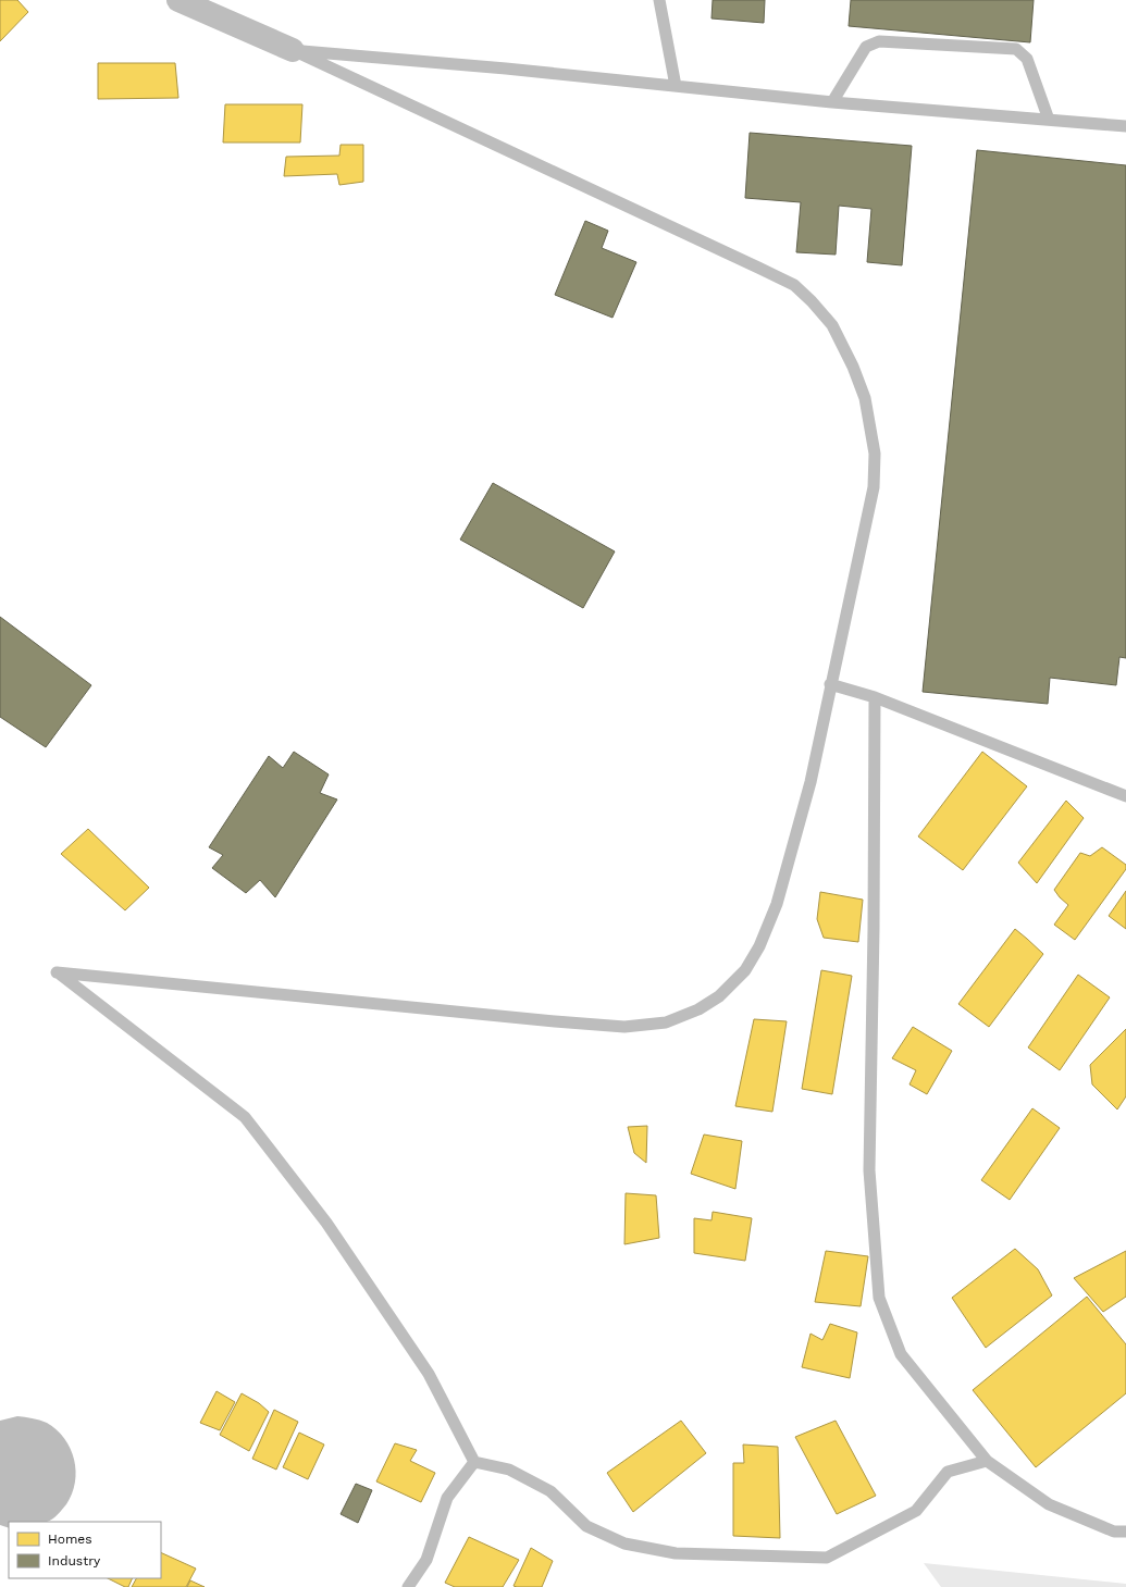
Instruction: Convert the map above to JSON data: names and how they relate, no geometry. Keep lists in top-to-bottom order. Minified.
{"legend":["Homes","Industry"]}
